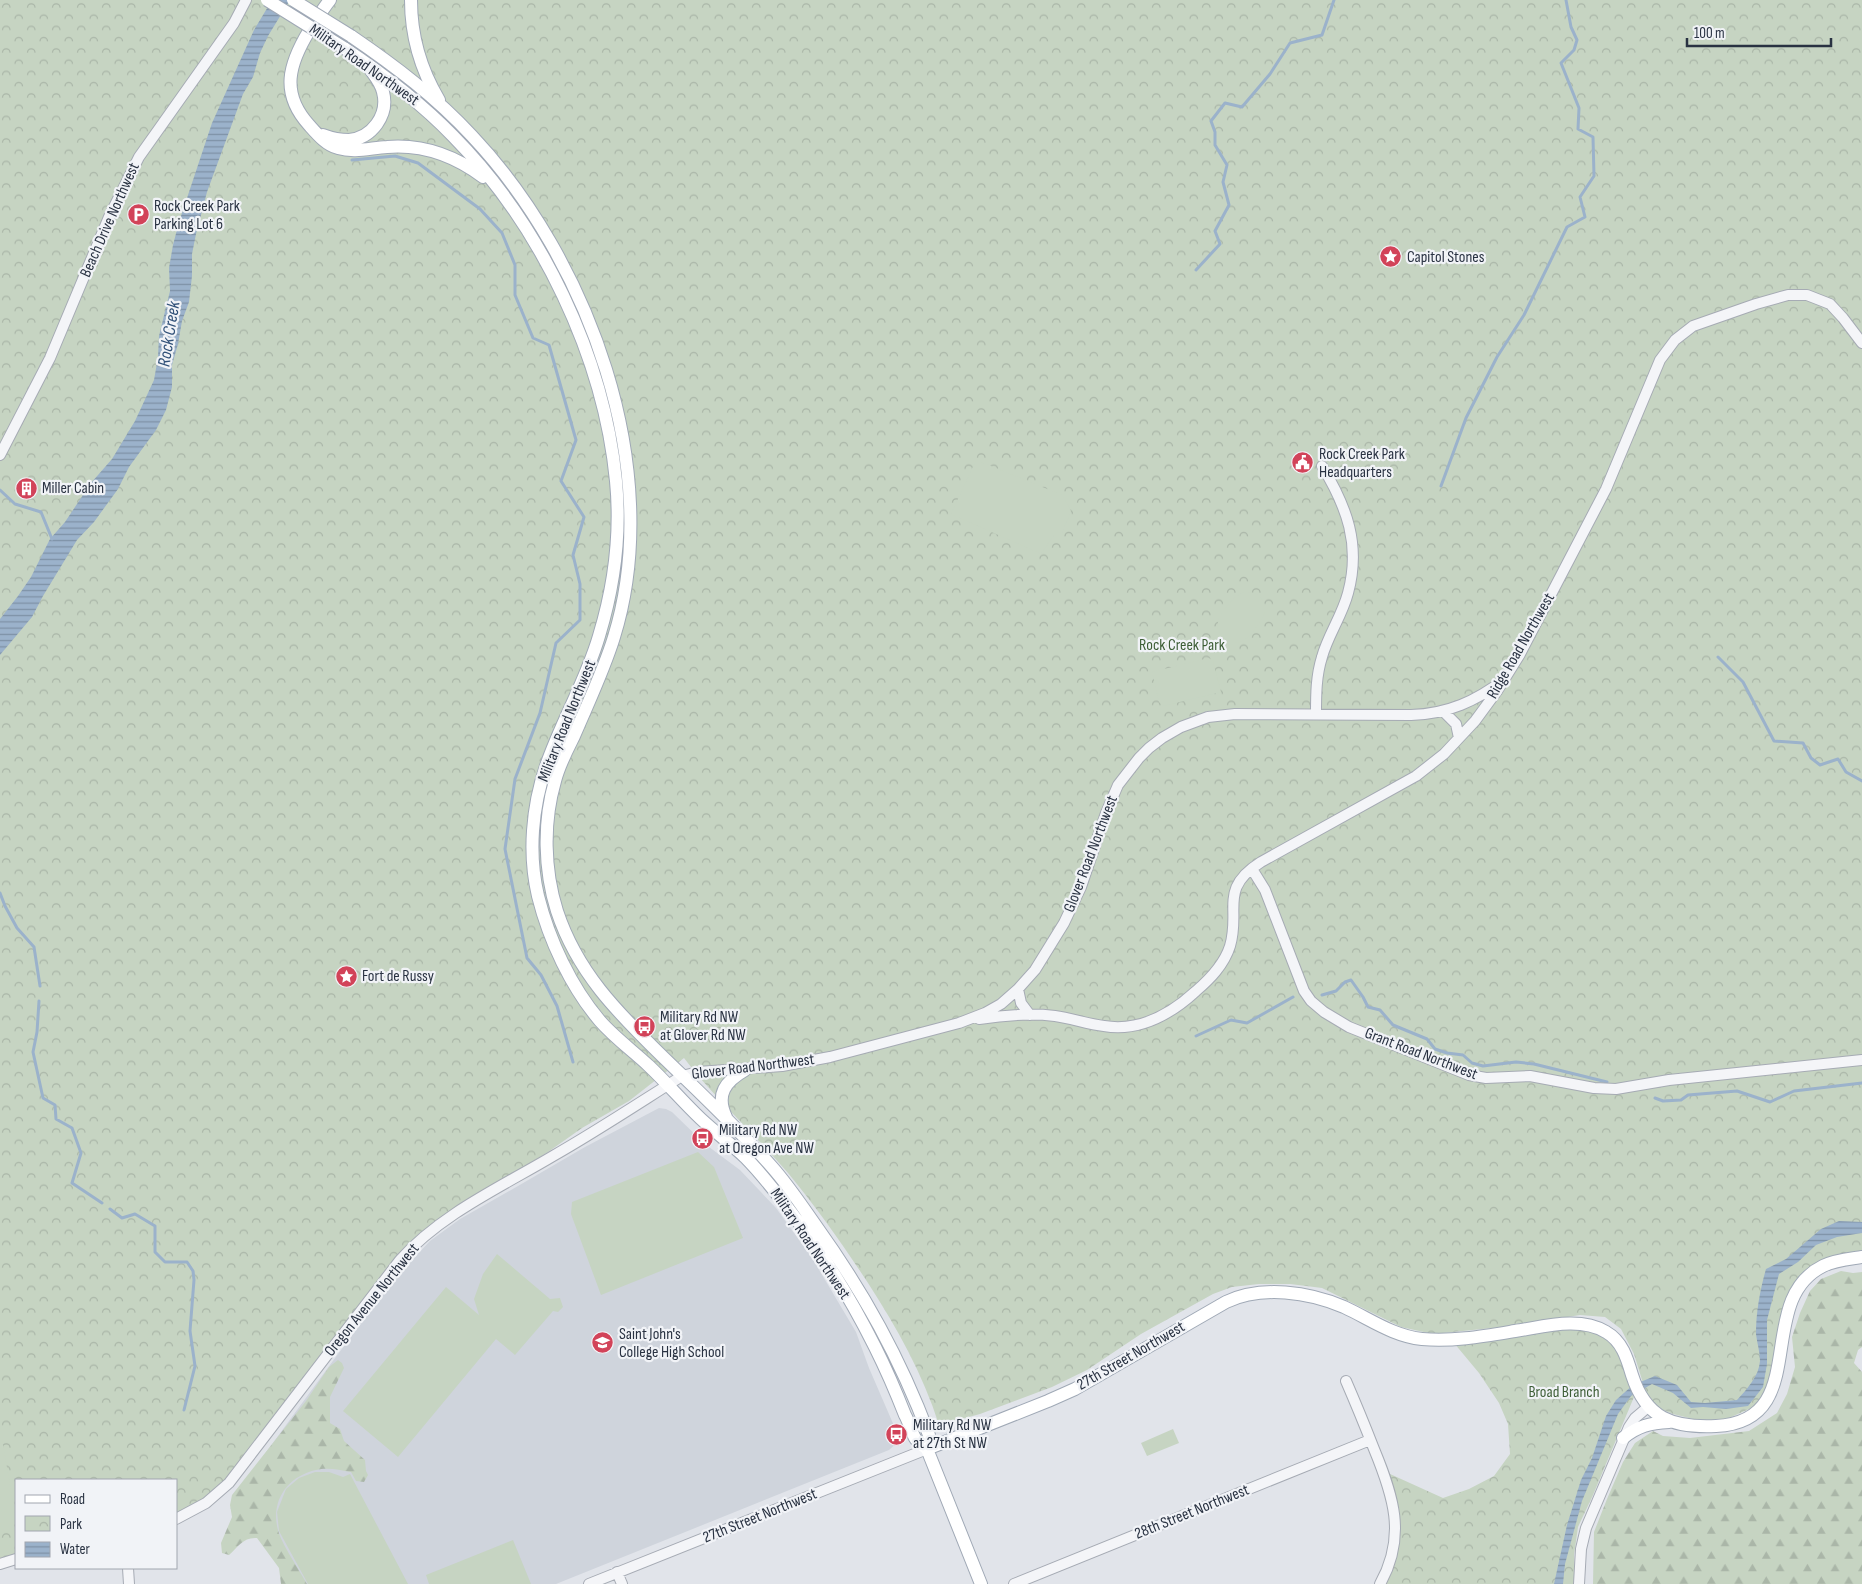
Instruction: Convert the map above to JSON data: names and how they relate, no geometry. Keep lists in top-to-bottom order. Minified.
{"streets":{"main road":["Military Road Northwest","27th Street Northwest"],"street":["Beach Drive Northwest","Ridge Road Northwest","Glover Road Northwest","Grant Road Northwest","Oregon Avenue Northwest","28th Street Northwest"]},"crossings":[["Military Road Northwest","Glover Road Northwest"],["Military Road Northwest","Oregon Avenue Northwest"],["Military Road Northwest","27th Street Northwest"],["Ridge Road Northwest","Glover Road Northwest"],["Ridge Road Northwest","Grant Road Northwest"],["Glover Road Northwest","Oregon Avenue Northwest"]],"water":["Rock Creek"],"parks":["Rock Creek Park","Broad Branch"],"places":{"parking":["Rock Creek Park Parking Lot 6"],"place":["Capitol Stones","Fort de Russy"],"public building":["Rock Creek Park Headquarters"],"building":["Miller Cabin"],"bus stop":["Military Rd NW at Glover Rd NW","Military Rd NW at Oregon Ave NW","Military Rd NW at 27th St NW"],"school or university":["Saint John's College High School"]},"legend":["Road","Park","Water"],"scale_bar":"100 m"}
